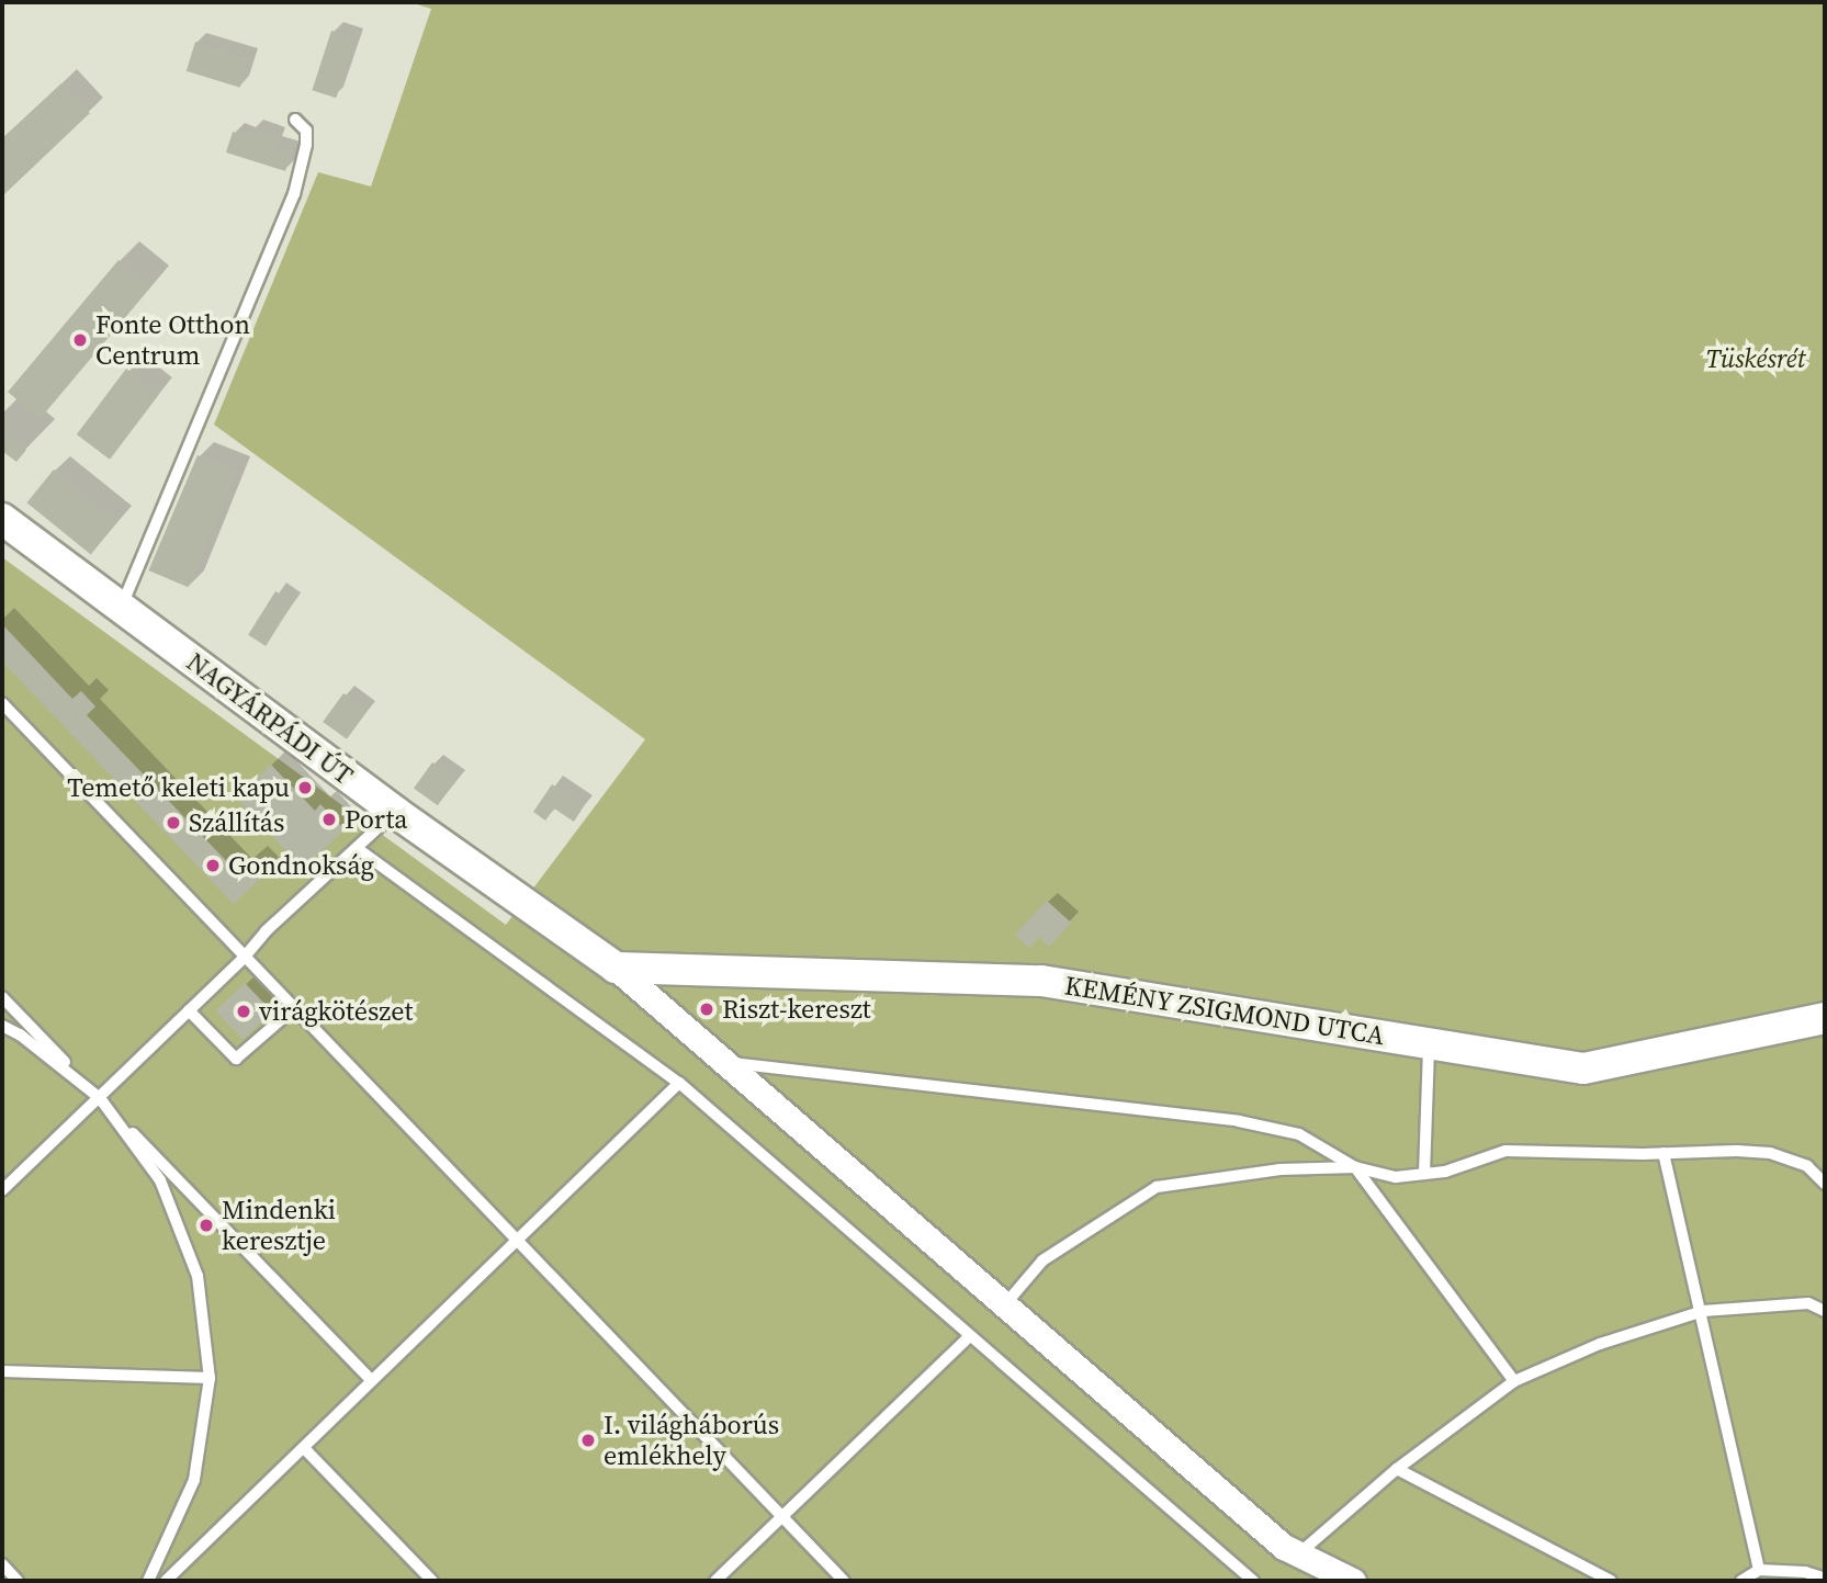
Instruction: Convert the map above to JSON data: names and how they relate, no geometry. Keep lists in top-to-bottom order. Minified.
{"streets":{"street":["NAGYÁRPÁDI ÚT","KEMÉNY ZSIGMOND UTCA"]},"crossings":[["NAGYÁRPÁDI ÚT","KEMÉNY ZSIGMOND UTCA"]],"parks":["Tüskésrét"],"places":["Fonte Otthon Centrum","Temető keleti kapu","Porta","Szállítás","Gondnokság","Riszt-kereszt","virágkötészet","Mindenki keresztje","I. világháborús emlékhely"]}
